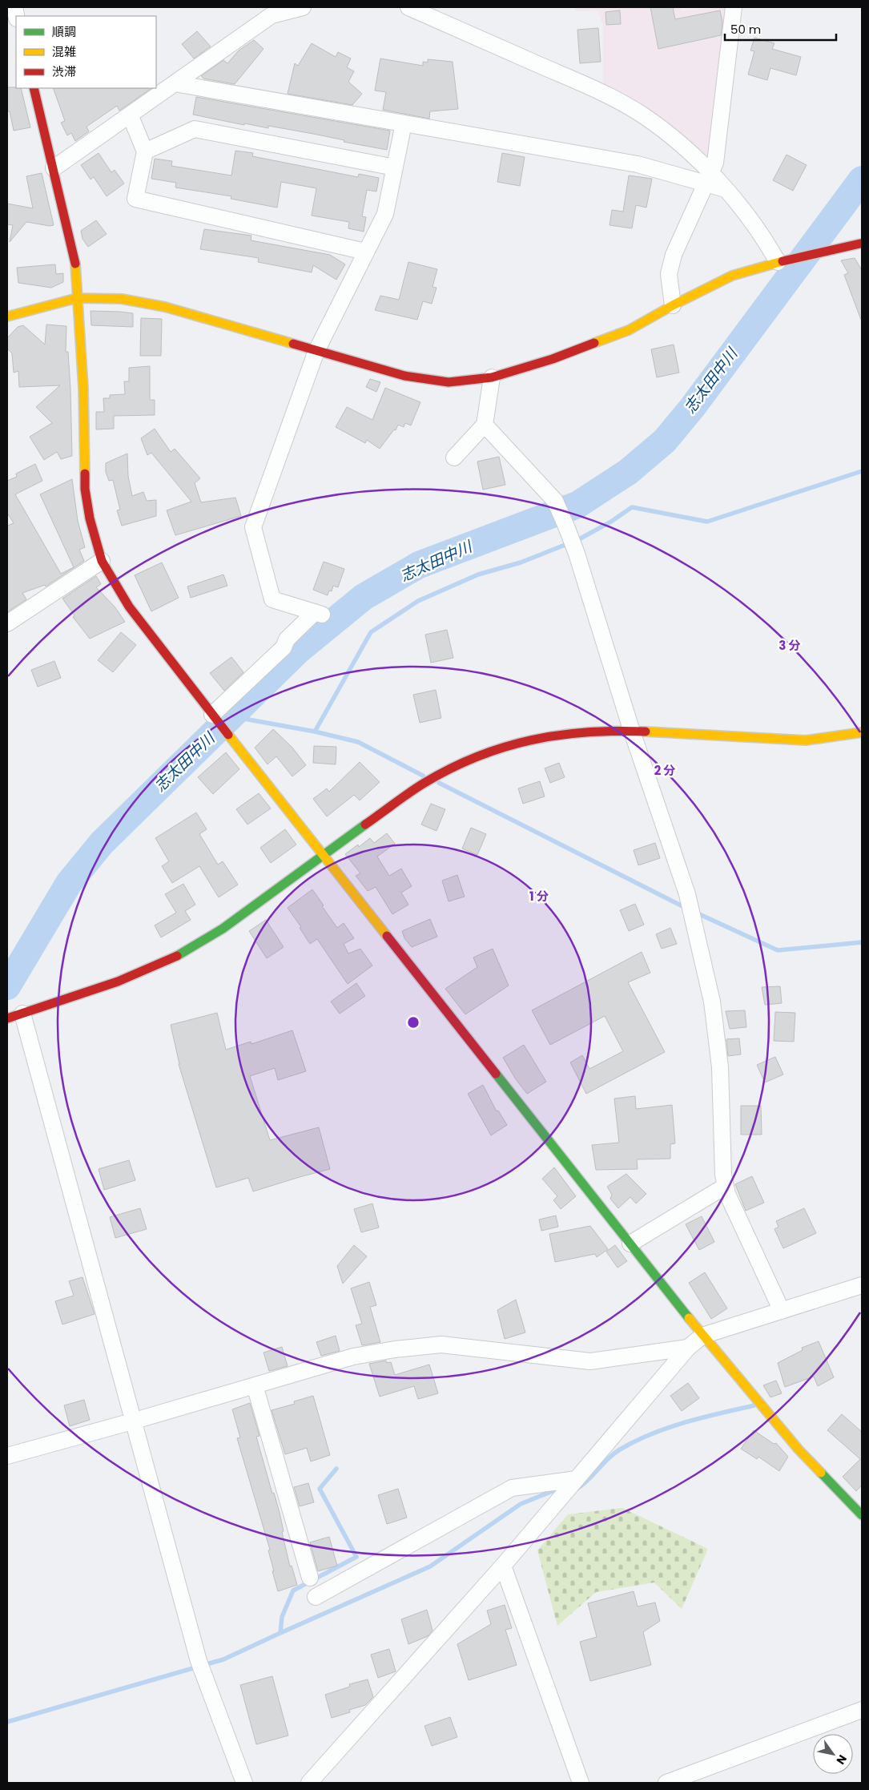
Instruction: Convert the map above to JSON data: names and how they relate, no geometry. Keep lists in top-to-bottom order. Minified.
{"water":["志太田中川"],"legend":["順調","混雑","渋滞"],"scale_bar":"50 m","north":"bottom right","rings":["3 分","2 分","1 分"]}
